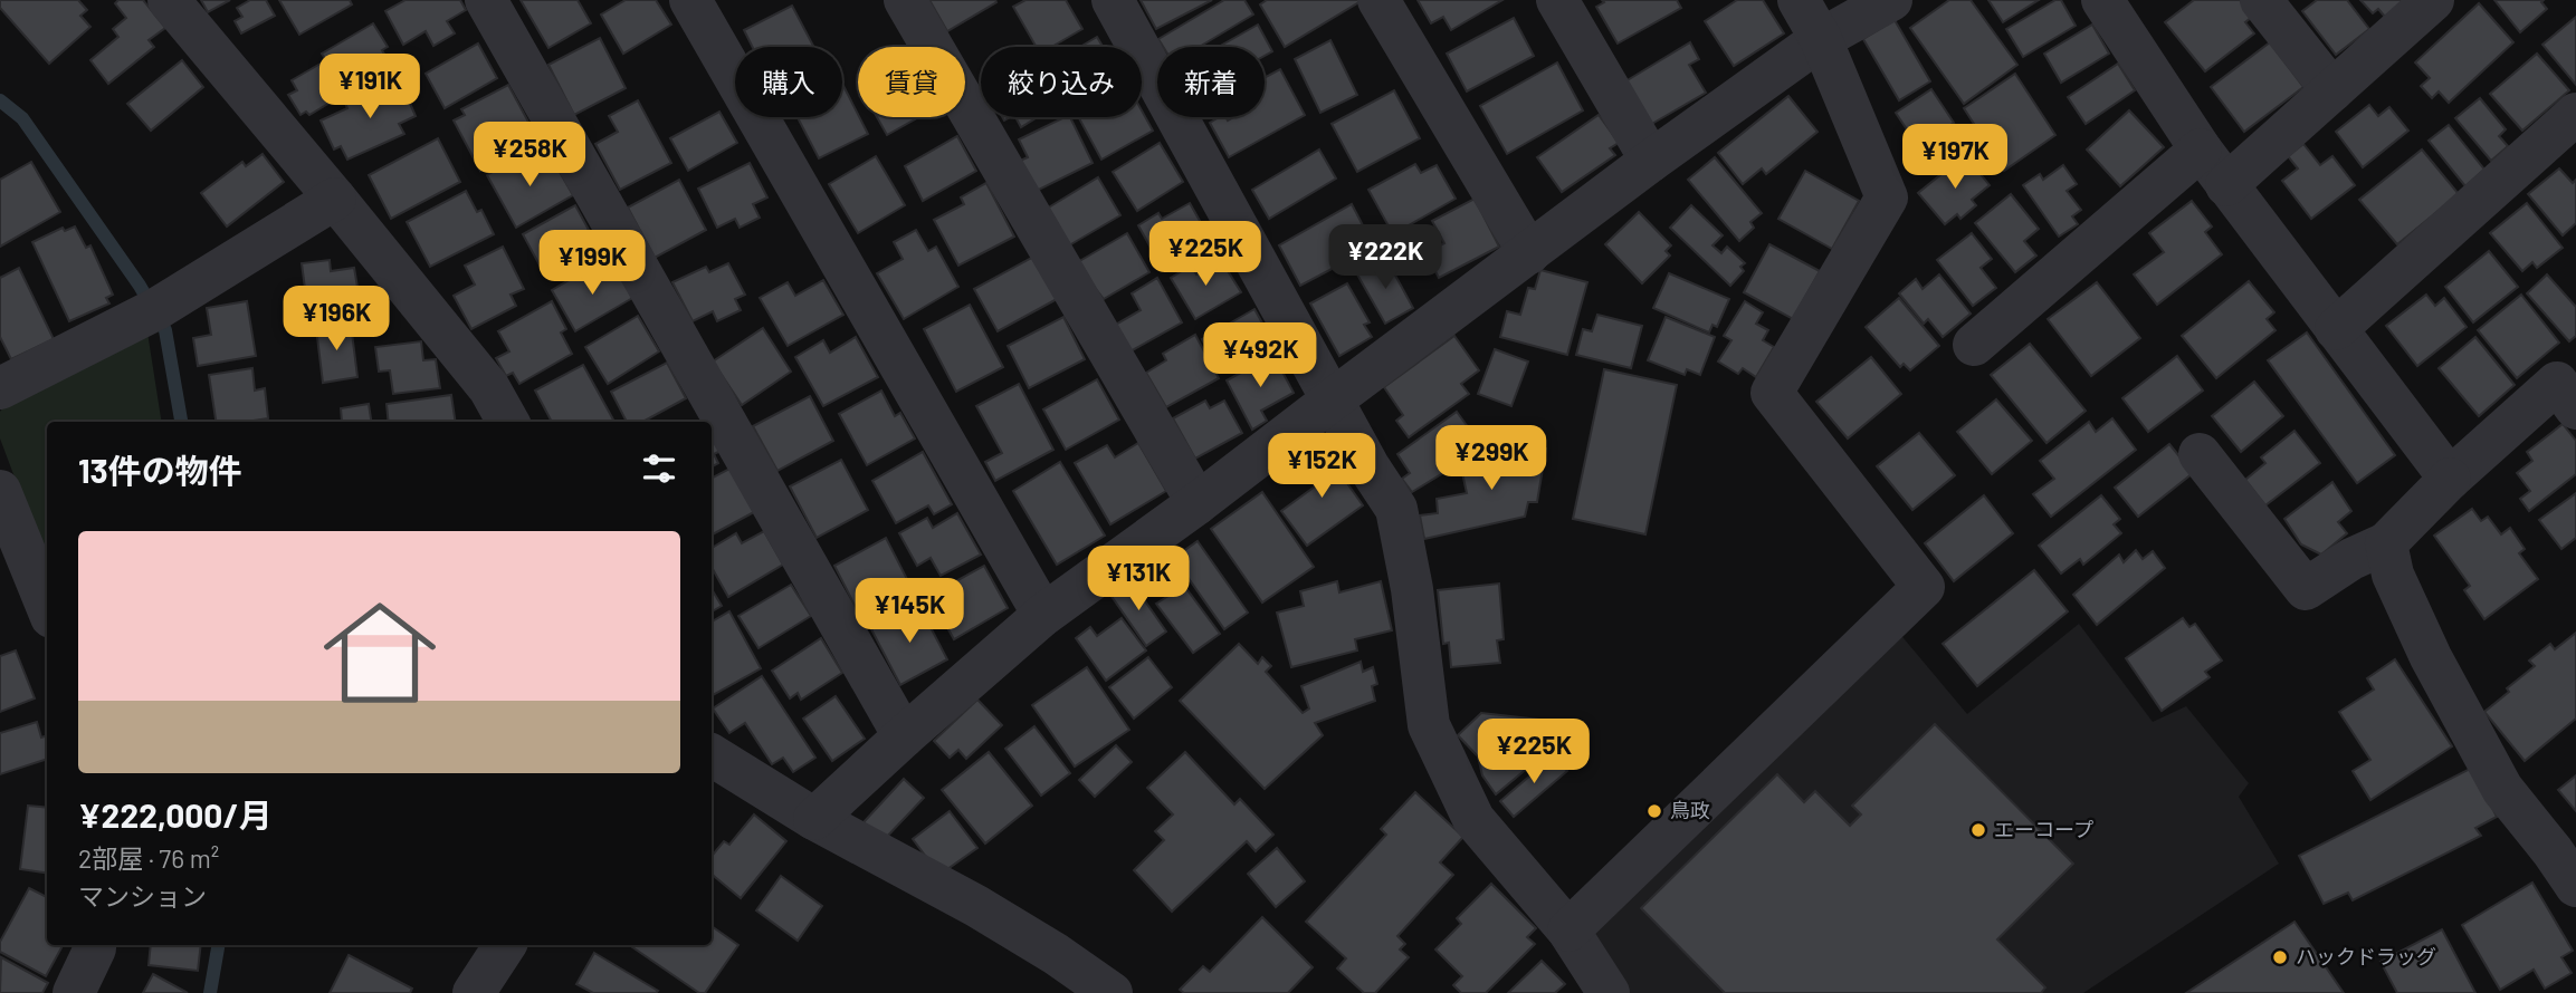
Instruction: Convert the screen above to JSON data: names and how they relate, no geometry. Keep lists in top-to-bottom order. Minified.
{"places":["鳥政","エーコープ","ハックドラッグ"],"page":{"chip":["購入","賃貸","絞り込み","新着"],"price":["¥191K","¥258K","¥197K","¥225K","¥222K","¥199K","¥196K","¥492K","¥299K","¥152K","¥131K","¥145K","¥225K"],"heading":"13件の物件","list":[{"name":"¥222,000/月","note":"2部屋 · 76 m² · マンション"}]}}
